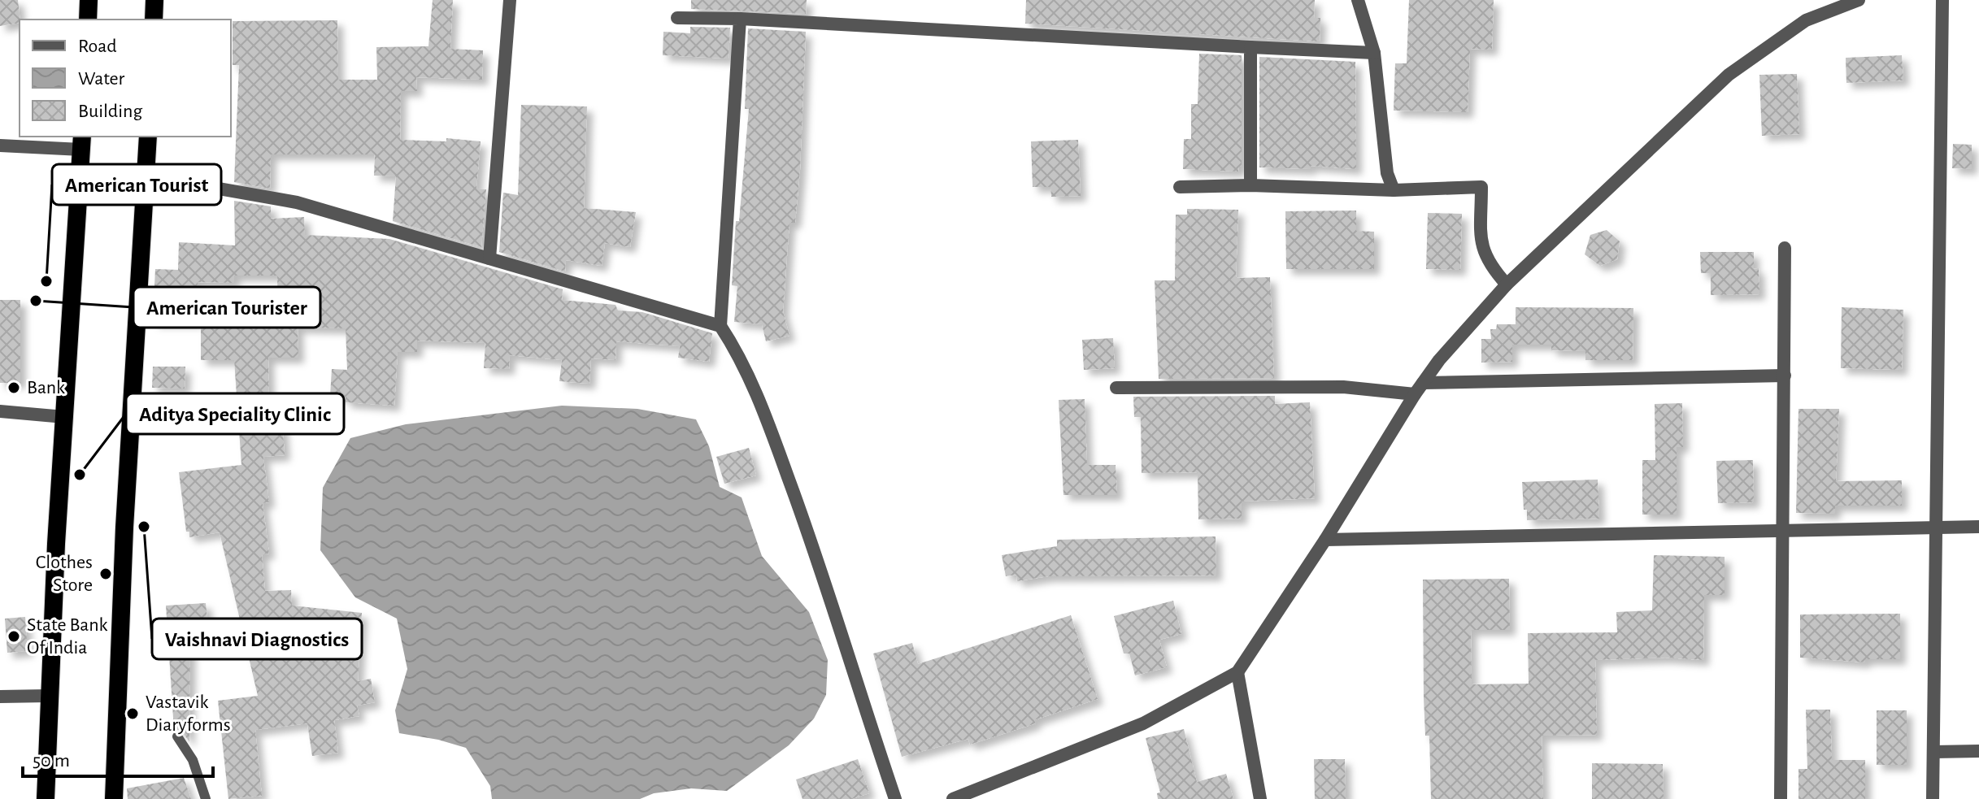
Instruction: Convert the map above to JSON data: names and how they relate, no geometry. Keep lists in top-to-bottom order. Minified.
{"places":["American Tourist","American Tourister","Bank","Aditya Speciality Clinic","Vaishnavi Diagnostics","Clothes Store","State Bank Of India","Vastavik Diaryforms"],"legend":["Road","Water","Building"],"scale_bar":"50 m"}
